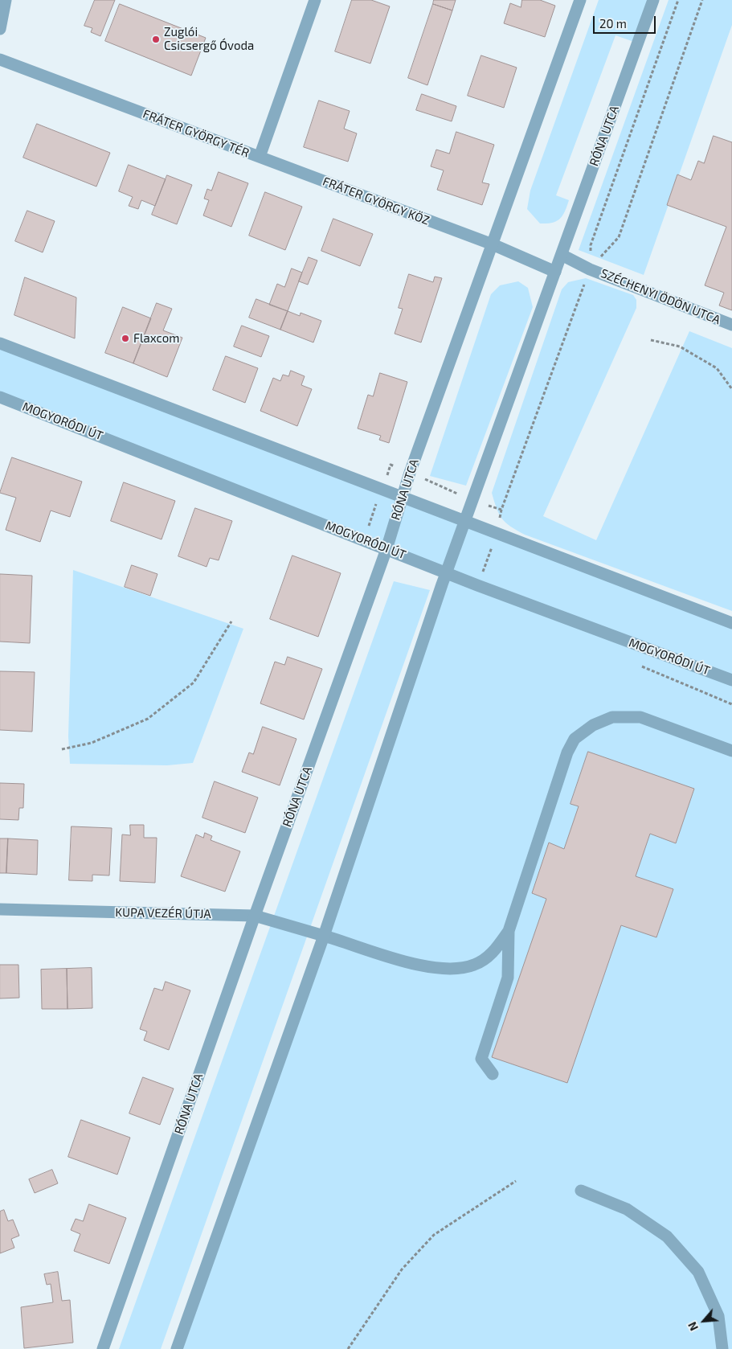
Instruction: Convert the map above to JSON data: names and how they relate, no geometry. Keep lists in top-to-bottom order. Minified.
{"streets":{"street":["FRÁTER GYÖRGY TÉR","RÓNA UTCA","FRÁTER GYÖRGY KÖZ","SZÉCHENYI ÖDÖN UTCA","MOGYORÓDI ÚT","KUPA VEZÉR ÚTJA"]},"crossings":[["FRÁTER GYÖRGY TÉR","FRÁTER GYÖRGY KÖZ"],["RÓNA UTCA","FRÁTER GYÖRGY KÖZ"],["RÓNA UTCA","SZÉCHENYI ÖDÖN UTCA"],["RÓNA UTCA","MOGYORÓDI ÚT"],["RÓNA UTCA","KUPA VEZÉR ÚTJA"]],"places":["Zuglói Csicsergő Óvoda","Flaxcom"],"scale_bar":"20 m","north":"bottom left"}
